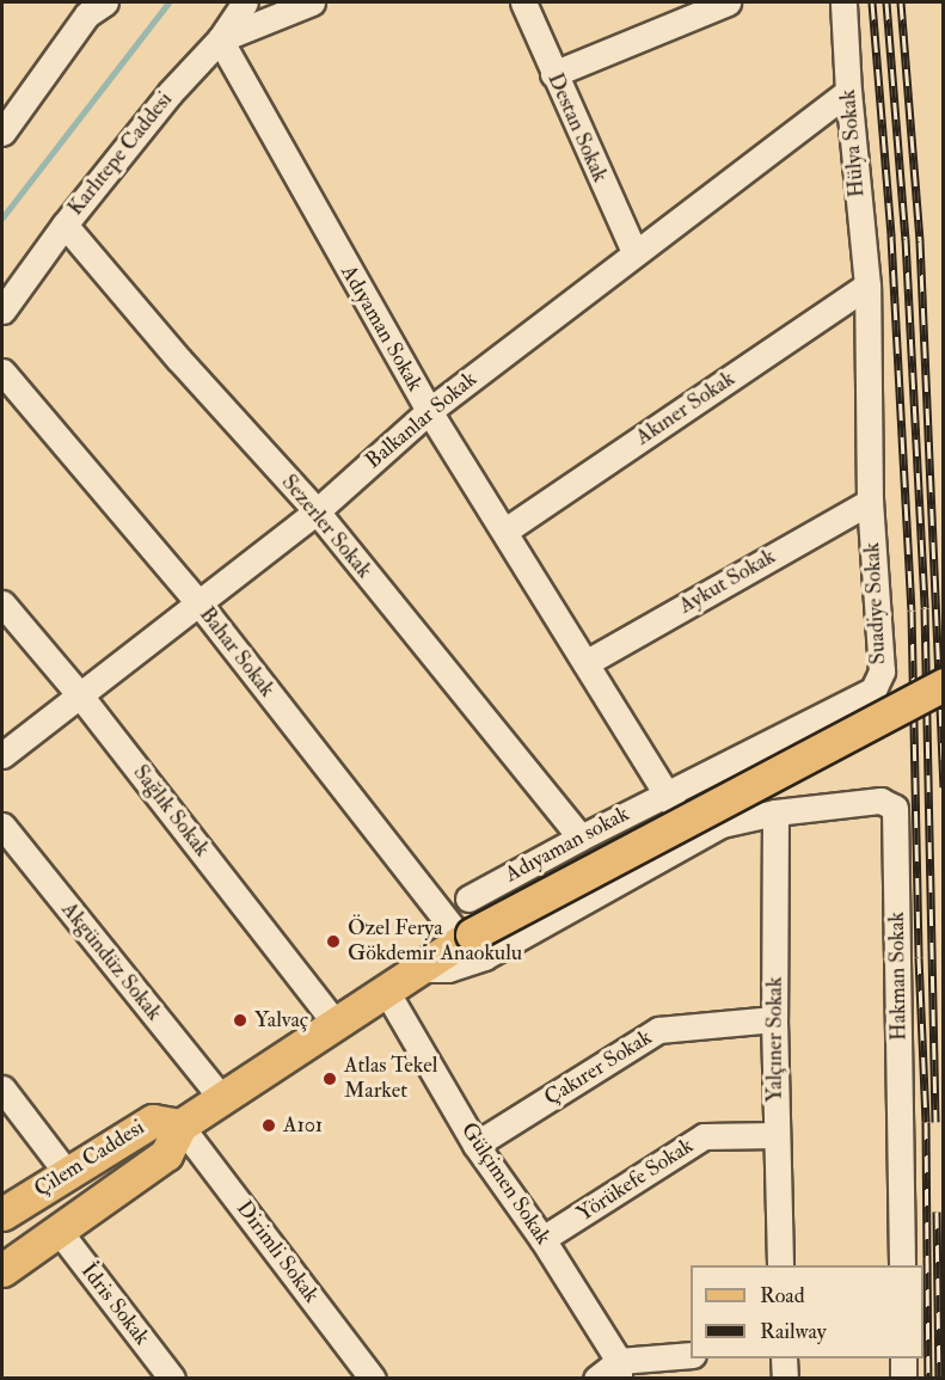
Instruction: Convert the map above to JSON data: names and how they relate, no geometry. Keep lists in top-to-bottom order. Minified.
{"streets":{"main road":["Çilem Caddesi"],"street":["Destan Sokak","Hülya Sokak","Karlıtepe Caddesi","Adıyaman Sokak","Akıner Sokak","Balkanlar Sokak","Sezerler Sokak","Aykut Sokak","Suadiye Sokak","Bahar Sokak","Sağlık Sokak","Adıyaman sokak","Akgündüz Sokak","Hakman Sokak","Yalçıner Sokak","Çakırer Sokak","Yörükefe Sokak","Gülçimen Sokak","Dirimli Sokak","İdris Sokak"]},"crossings":[["Destan Sokak","Balkanlar Sokak"],["Hülya Sokak","Akıner Sokak"],["Hülya Sokak","Balkanlar Sokak"],["Hülya Sokak","Suadiye Sokak"],["Karlıtepe Caddesi","Adıyaman Sokak"],["Karlıtepe Caddesi","Sezerler Sokak"],["Adıyaman Sokak","Akıner Sokak"],["Adıyaman Sokak","Balkanlar Sokak"],["Adıyaman Sokak","Aykut Sokak"],["Adıyaman Sokak","Suadiye Sokak"],["Adıyaman Sokak","Adıyaman sokak"],["Akıner Sokak","Suadiye Sokak"],["Balkanlar Sokak","Sezerler Sokak"],["Balkanlar Sokak","Bahar Sokak"],["Balkanlar Sokak","Sağlık Sokak"],["Sezerler Sokak","Adıyaman sokak"],["Aykut Sokak","Suadiye Sokak"],["Suadiye Sokak","Adıyaman sokak"],["Hakman Sokak","Yalçıner Sokak"],["Yalçıner Sokak","Çakırer Sokak"],["Yalçıner Sokak","Yörükefe Sokak"],["Çakırer Sokak","Gülçimen Sokak"],["Çilem Caddesi","Dirimli Sokak"],["Yörükefe Sokak","Gülçimen Sokak"]],"places":["Özel Ferya Gökdemir Anaokulu","Yalvaç","Atlas Tekel Market","A101"],"legend":["Road","Railway"]}
